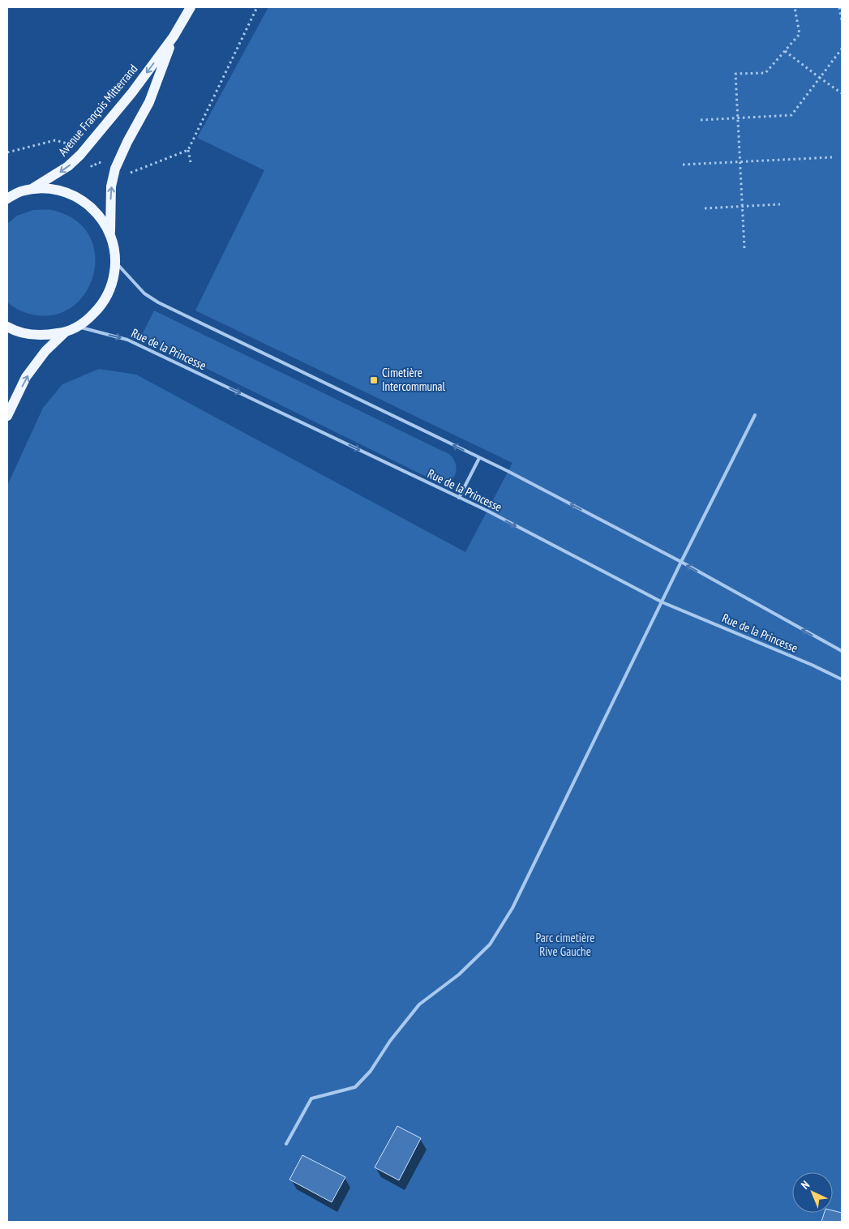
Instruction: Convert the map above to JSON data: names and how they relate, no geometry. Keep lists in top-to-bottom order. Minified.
{"streets":{"main road":["Avenue François Mitterrand"],"lane":["Rue de la Princesse"]},"parks":["Parc cimetière Rive Gauche"],"places":{"transit":["Cimetière Intercommunal"]},"north":"top left"}
